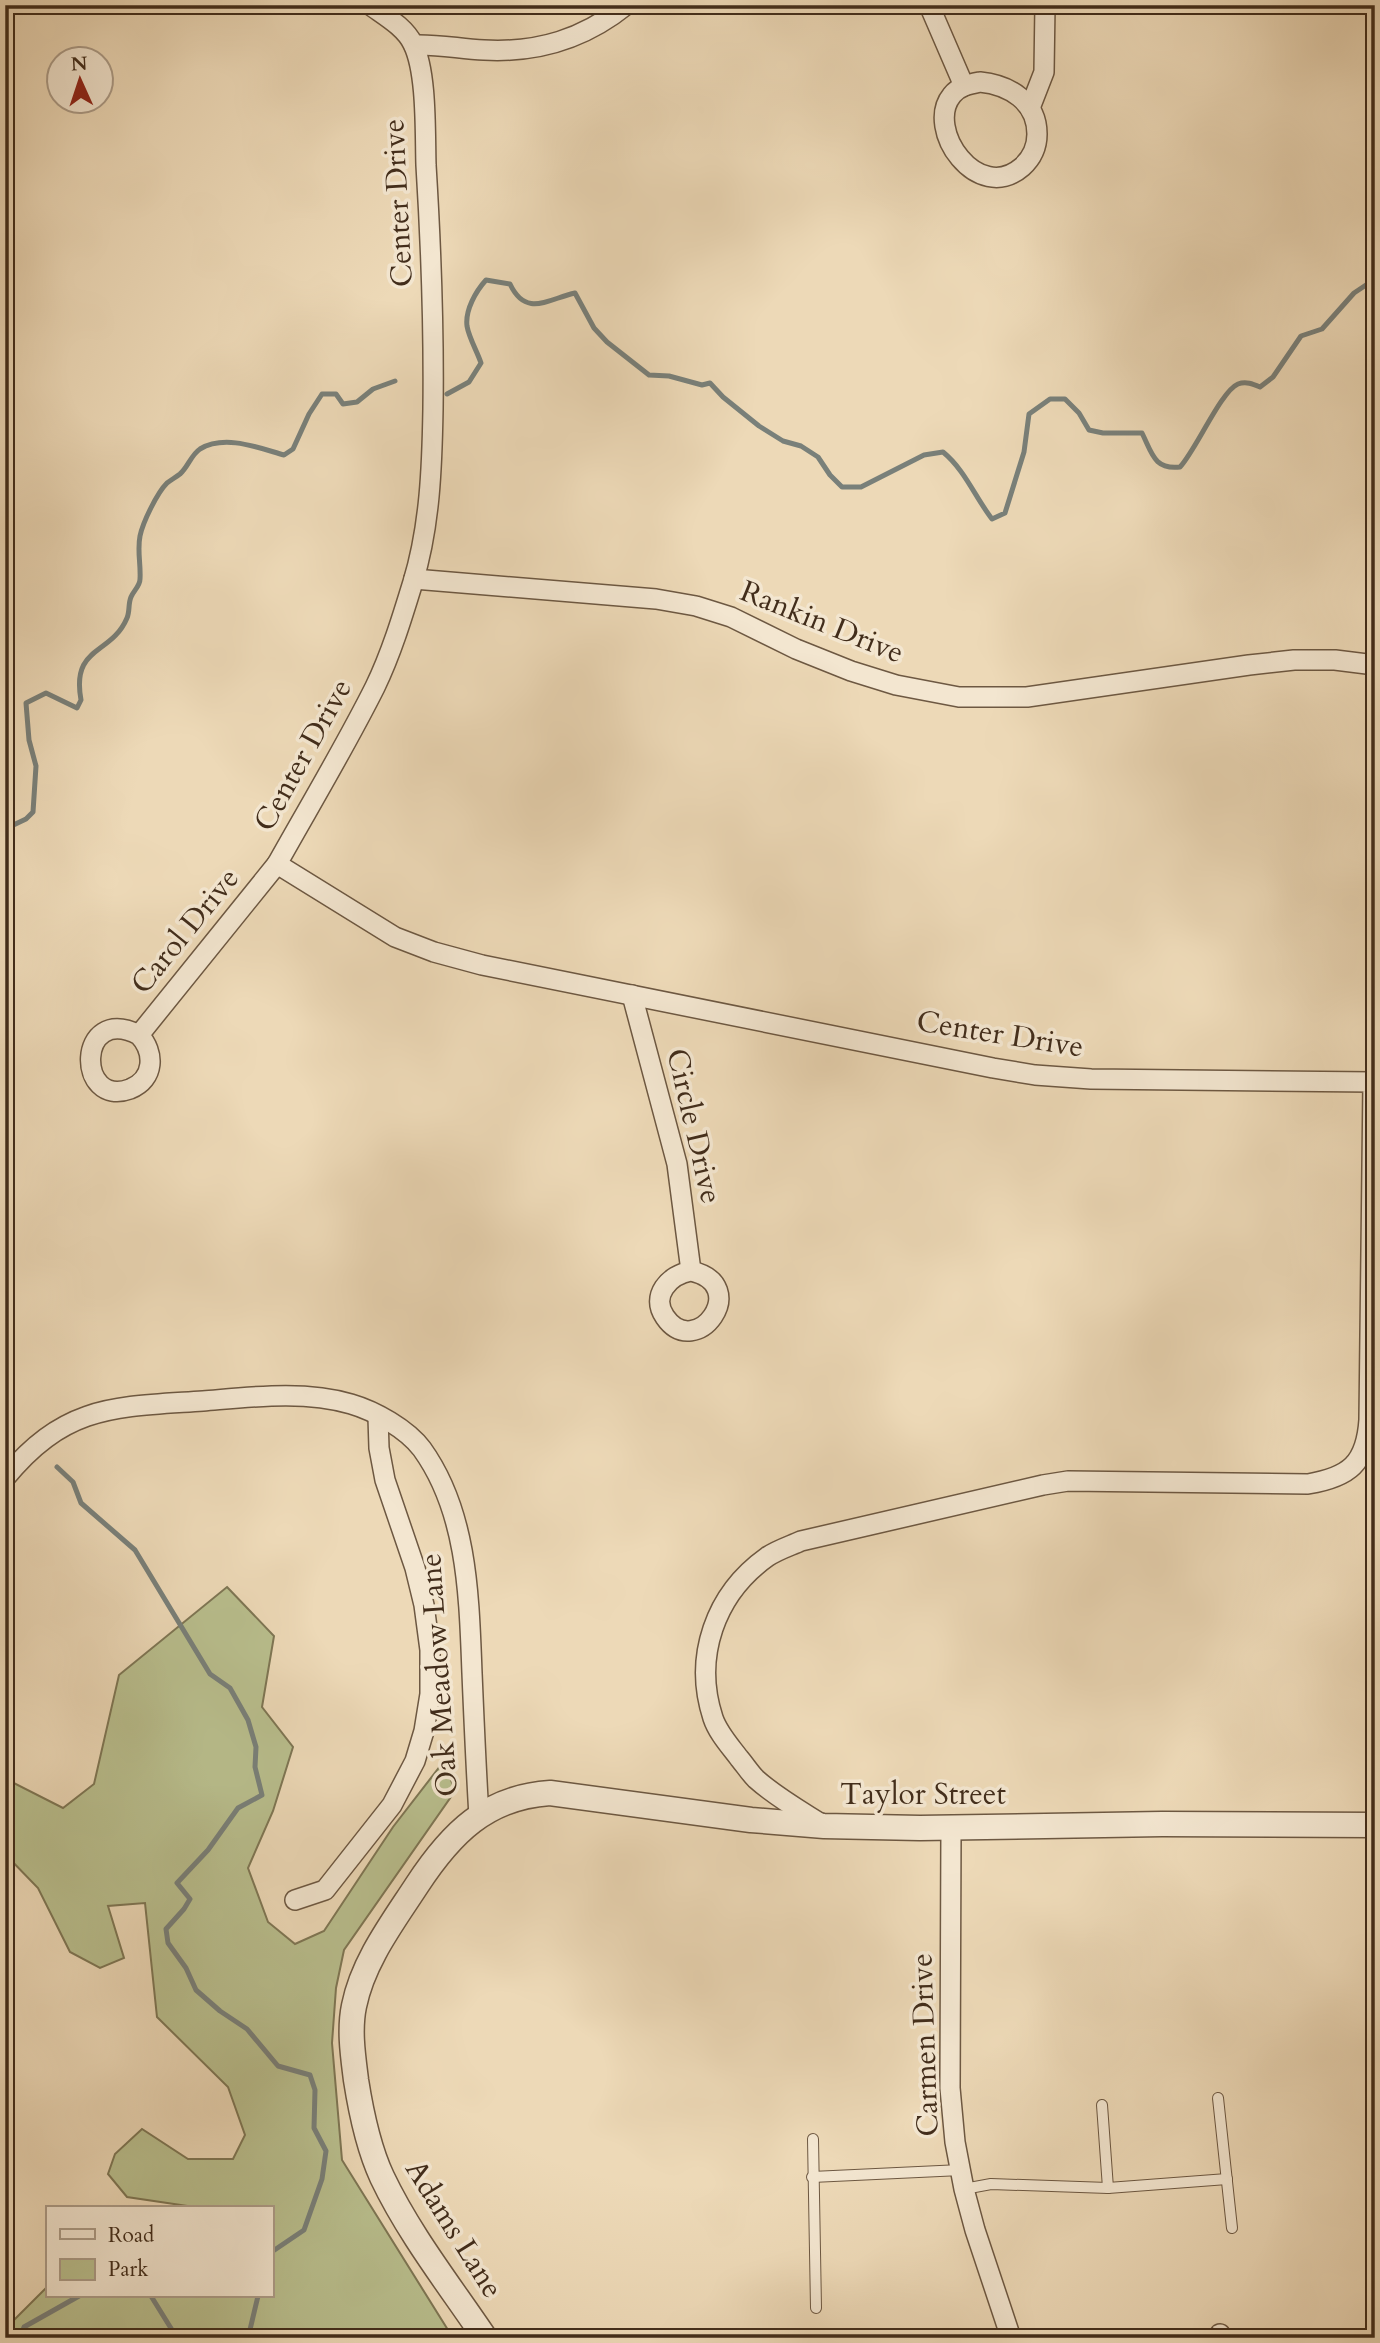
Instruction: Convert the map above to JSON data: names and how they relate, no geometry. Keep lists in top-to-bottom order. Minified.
{"streets":{"street":["Center Drive","Rankin Drive","Carol Drive","Circle Drive","Oak Meadow Lane","Taylor Street","Carmen Drive","Adams Lane"]},"crossings":[["Center Drive","Rankin Drive"],["Center Drive","Carol Drive"],["Center Drive","Circle Drive"],["Center Drive","Taylor Street"],["Oak Meadow Lane","Taylor Street"],["Oak Meadow Lane","Adams Lane"],["Taylor Street","Carmen Drive"],["Taylor Street","Adams Lane"]],"legend":["Road","Park"],"north":"top"}
